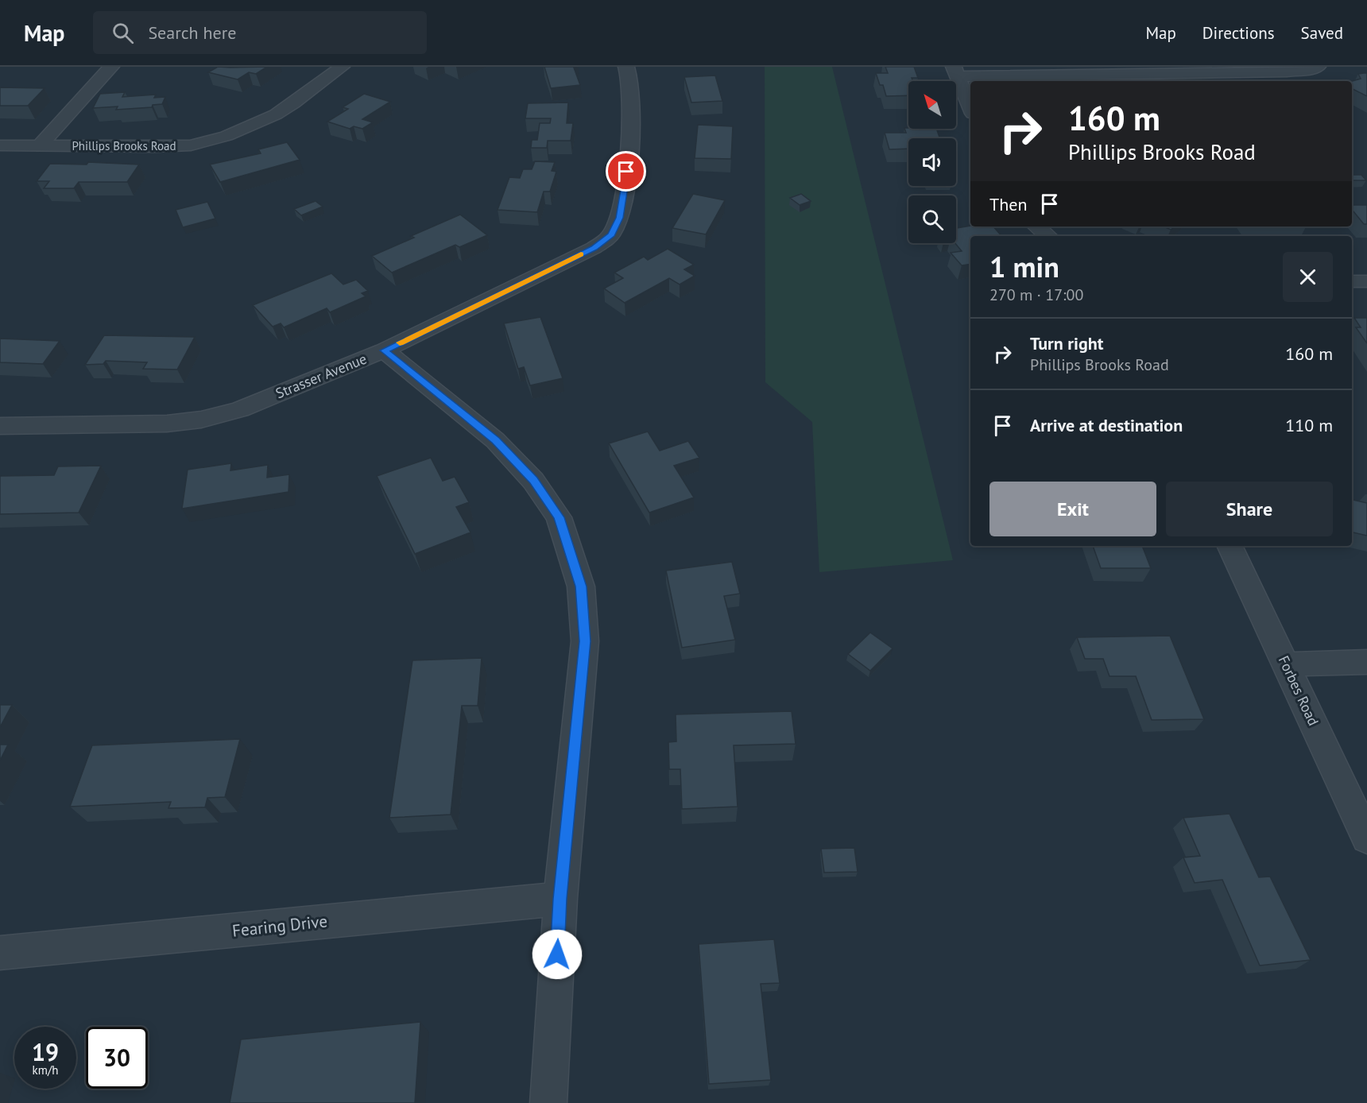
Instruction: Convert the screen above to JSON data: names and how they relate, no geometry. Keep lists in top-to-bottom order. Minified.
{"streets":{"street":["Phillips Brooks Road","Strasser Avenue","Forbes Road","Fearing Drive"]},"crossings":[["Strasser Avenue","Fearing Drive"]],"north":"top left","page":{"header":"Map","search":"Search here","nav":["Map","Directions","Saved"],"turn":["160 m","Phillips Brooks Road"],"then":"Then","heading":["1 min","270 m · 17:00"],"list":[{"name":"Turn right","note":"Phillips Brooks Road","value":"160 m"},{"name":"Arrive at destination","value":"110 m"}],"buttons":["Exit","Share"],"speed":"19 km/h","limit":"30"}}
